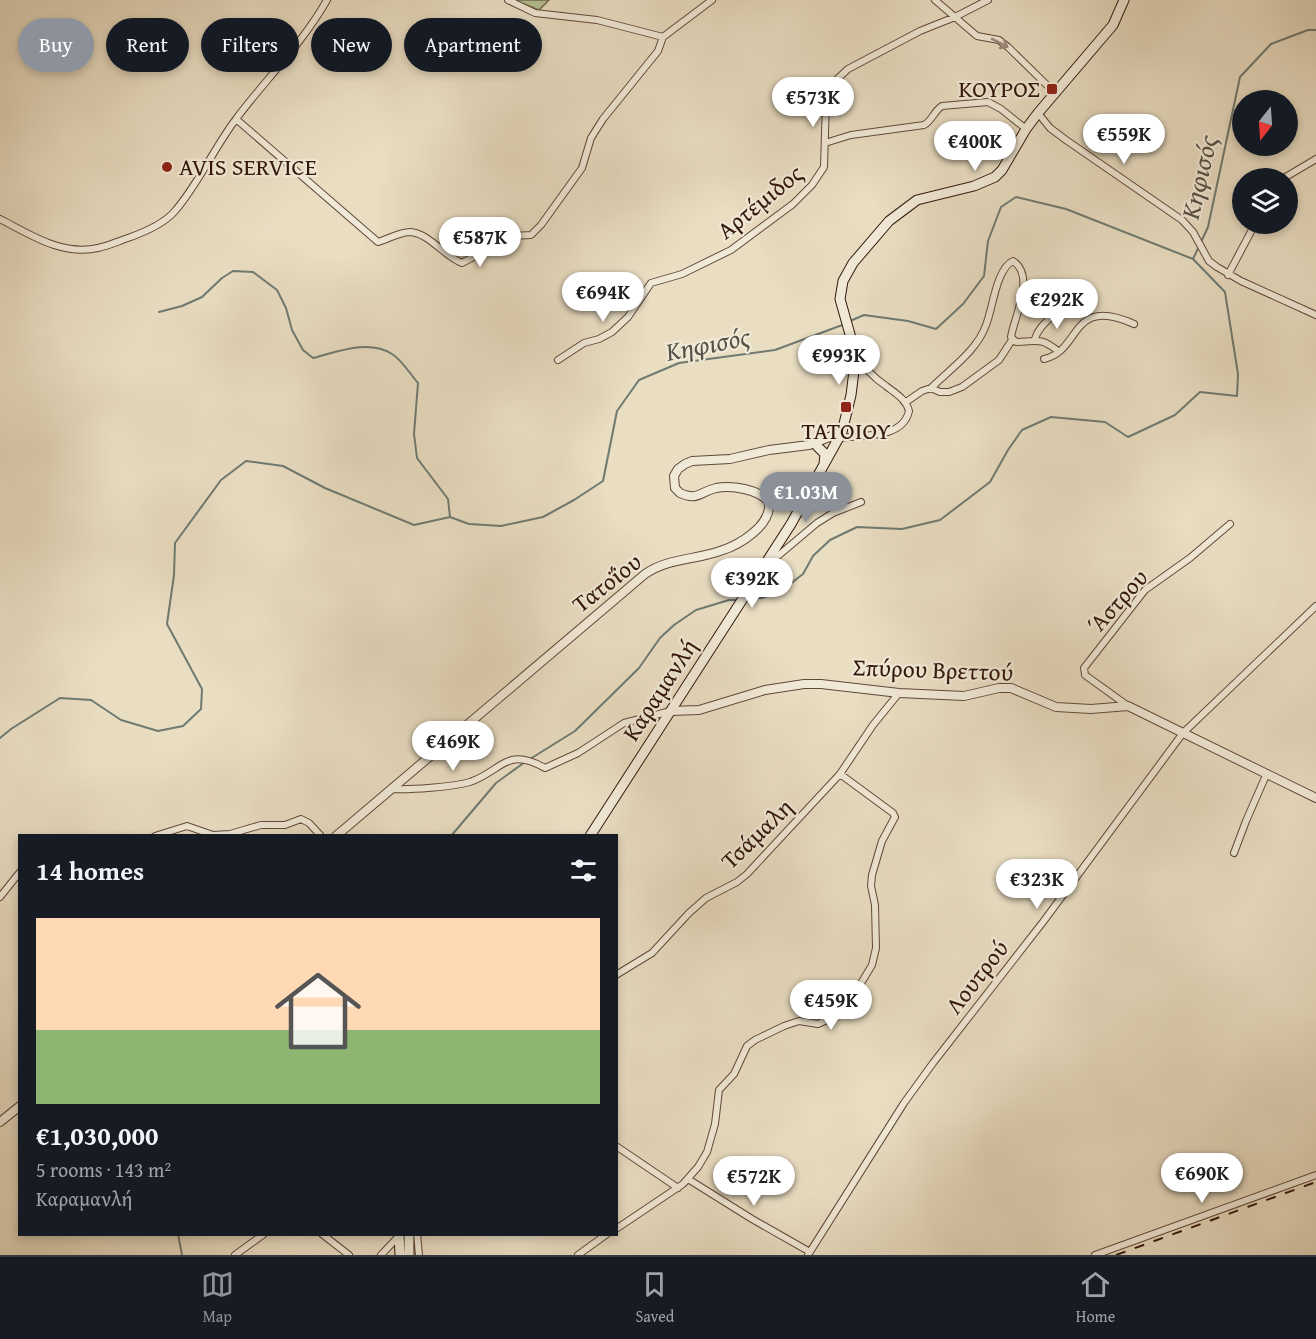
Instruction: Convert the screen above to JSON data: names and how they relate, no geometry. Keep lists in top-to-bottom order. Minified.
{"streets":{"main road":["Καραμανλή"],"street":["Αρτέμιδος","Τατοΐου","Άστρου","Σπύρου Βρεττού","Τσάμαλη","Λουτρού"]},"crossings":[["Τατοΐου","Καραμανλή"],["Άστρου","Σπύρου Βρεττού"],["Σπύρου Βρεττού","Καραμανλή"],["Σπύρου Βρεττού","Τσάμαλη"]],"water":["Κηφισός"],"places":{"transit":["ΚΟΥΡΟΣ","ΤΑΤΟΙΟΥ"],"other":["AVIS SERVICE"]},"north":"bottom","page":{"chip":["Buy","Rent","Filters","New","Apartment"],"price":["€573K","€559K","€400K","€587K","€694K","€292K","€993K","€1.03M","€392K","€469K","€323K","€459K","€690K","€572K"],"heading":"14 homes","list":[{"name":"€1,030,000","note":"5 rooms · 143 m² · Καραμανλή"}],"tabs":["Map","Saved","Home"]}}
